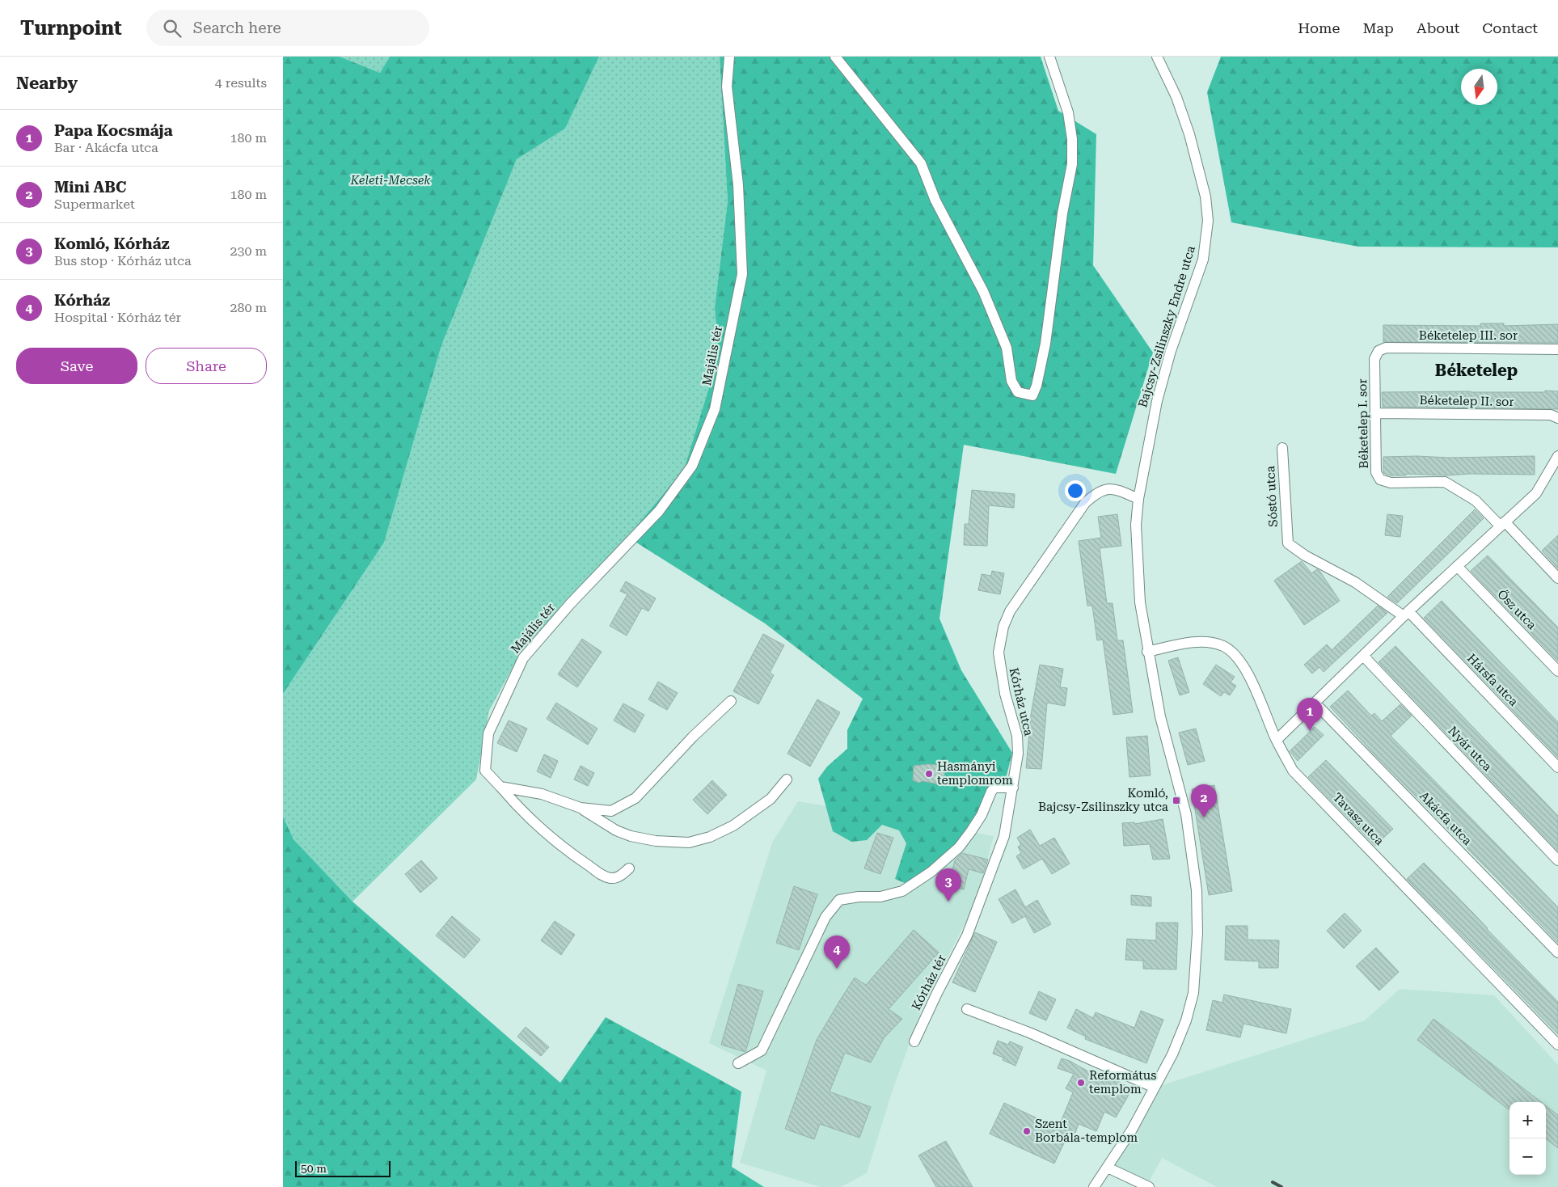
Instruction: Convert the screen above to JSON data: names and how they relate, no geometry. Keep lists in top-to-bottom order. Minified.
{"streets":{"street":["Bajcsy-Zsilinszky Endre utca","Béketelep III. sor","Majális tér","Béketelep II. sor","Béketelep I. sor","Sóstó utca","Ősz utca","Hársfa utca","Kórház utca","Nyár utca","Akácfa utca","Tavasz utca","Kórház tér"]},"crossings":[["Bajcsy-Zsilinszky Endre utca","Kórház utca"],["Bajcsy-Zsilinszky Endre utca","Tavasz utca"],["Béketelep III. sor","Béketelep I. sor"],["Béketelep II. sor","Béketelep I. sor"],["Sóstó utca","Hársfa utca"],["Kórház utca","Kórház tér"]],"districts":["Béketelep"],"parks":["Keleti-Mecsek"],"places":{"other":["Hasmányi templomrom","Református templom","Szent Borbála-templom"],"transit":["Komló, Bajcsy-Zsilinszky utca"]},"scale_bar":"50 m","north":"bottom","page":{"header":"Turnpoint","search":"Search here","nav":["Home","Map","About","Contact"],"heading":["Nearby","4 results"],"list":[{"mark":"1","name":"Papa Kocsmája","note":"Bar · Akácfa utca","value":"180 m"},{"mark":"2","name":"Mini ABC","note":"Supermarket","value":"180 m"},{"mark":"3","name":"Komló, Kórház","note":"Bus stop · Kórház utca","value":"230 m"},{"mark":"4","name":"Kórház","note":"Hospital · Kórház tér","value":"280 m"}],"buttons":["Save","Share"],"pins":["1","2","3","4"],"map_buttons":["+","−"],"scale":"50 m"}}
